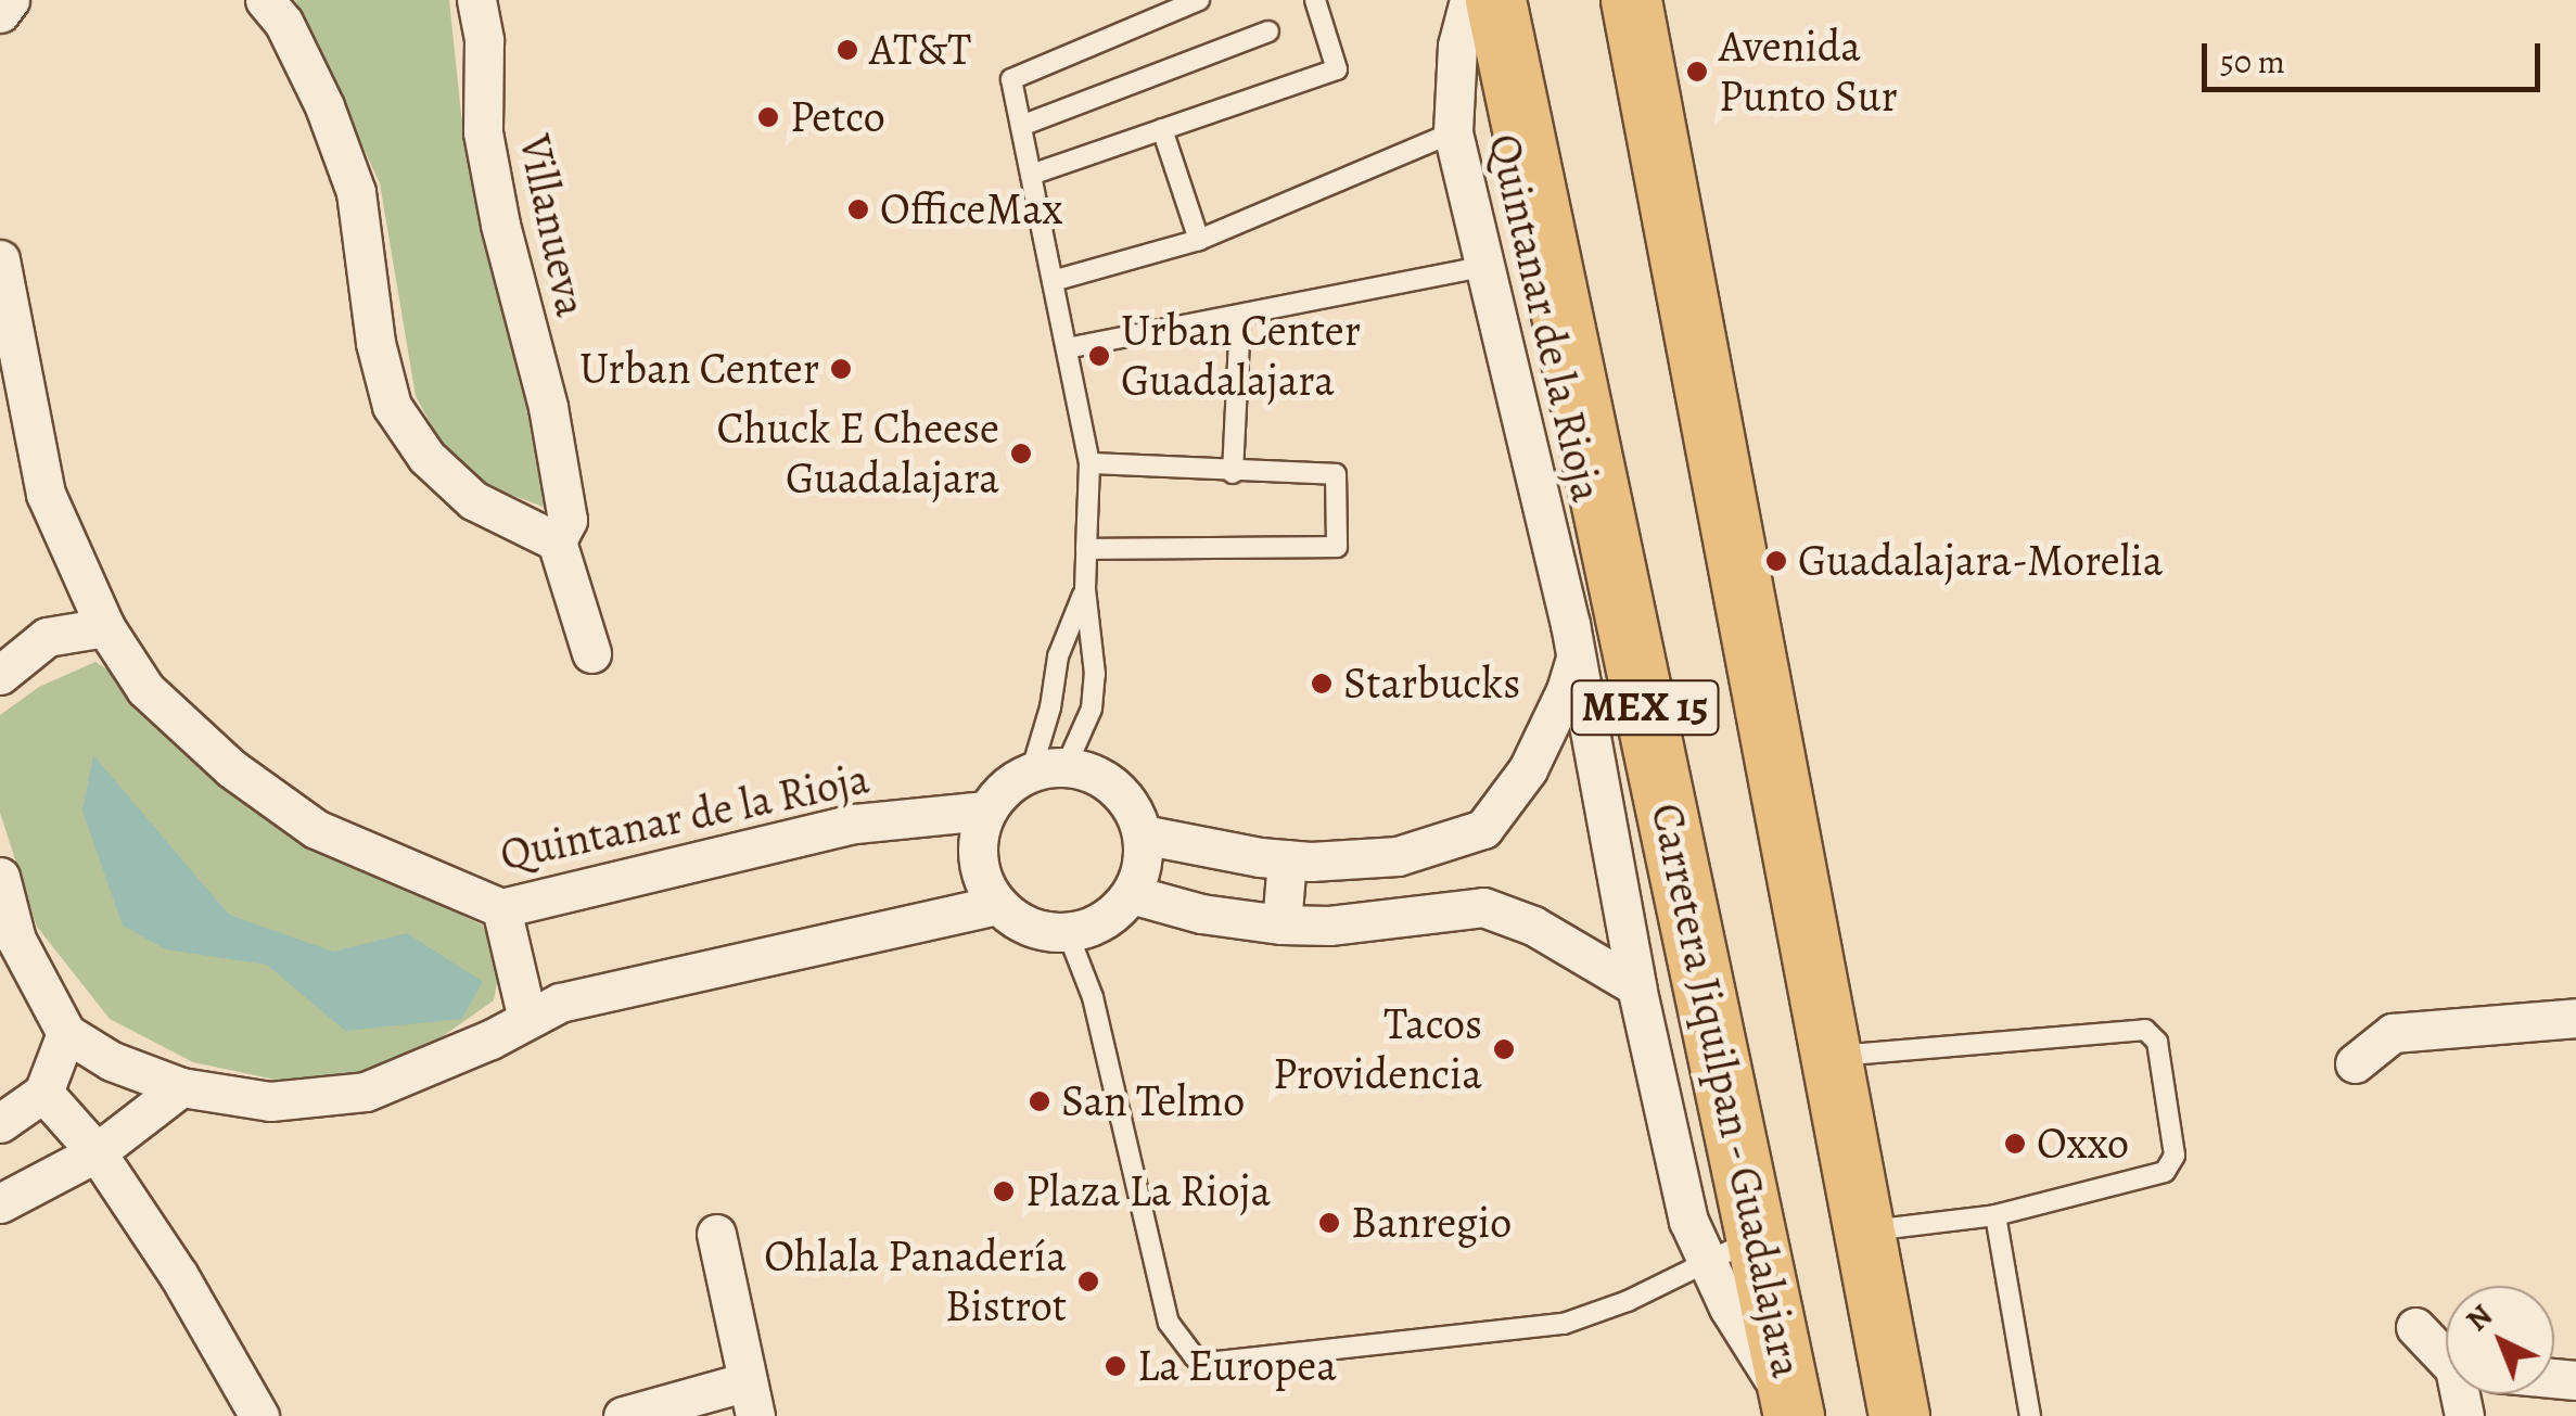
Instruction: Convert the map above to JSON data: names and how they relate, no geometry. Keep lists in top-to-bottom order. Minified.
{"streets":{"highway":["MEX 15","Carretera Jiquilpan - Guadalajara"],"street":["Villanueva","Quintanar de la Rioja"]},"crossings":[["Quintanar de la Rioja","Carretera Jiquilpan - Guadalajara"]],"places":["AT&T","Avenida Punto Sur","Petco","OfficeMax","Urban Center Guadalajara","Urban Center","Chuck E Cheese Guadalajara","Guadalajara-Morelia","Starbucks","Tacos Providencia","San Telmo","Oxxo","Plaza La Rioja","Banregio","Ohlala Panadería Bistrot","La Europea"],"scale_bar":"50 m","north":"top left"}
